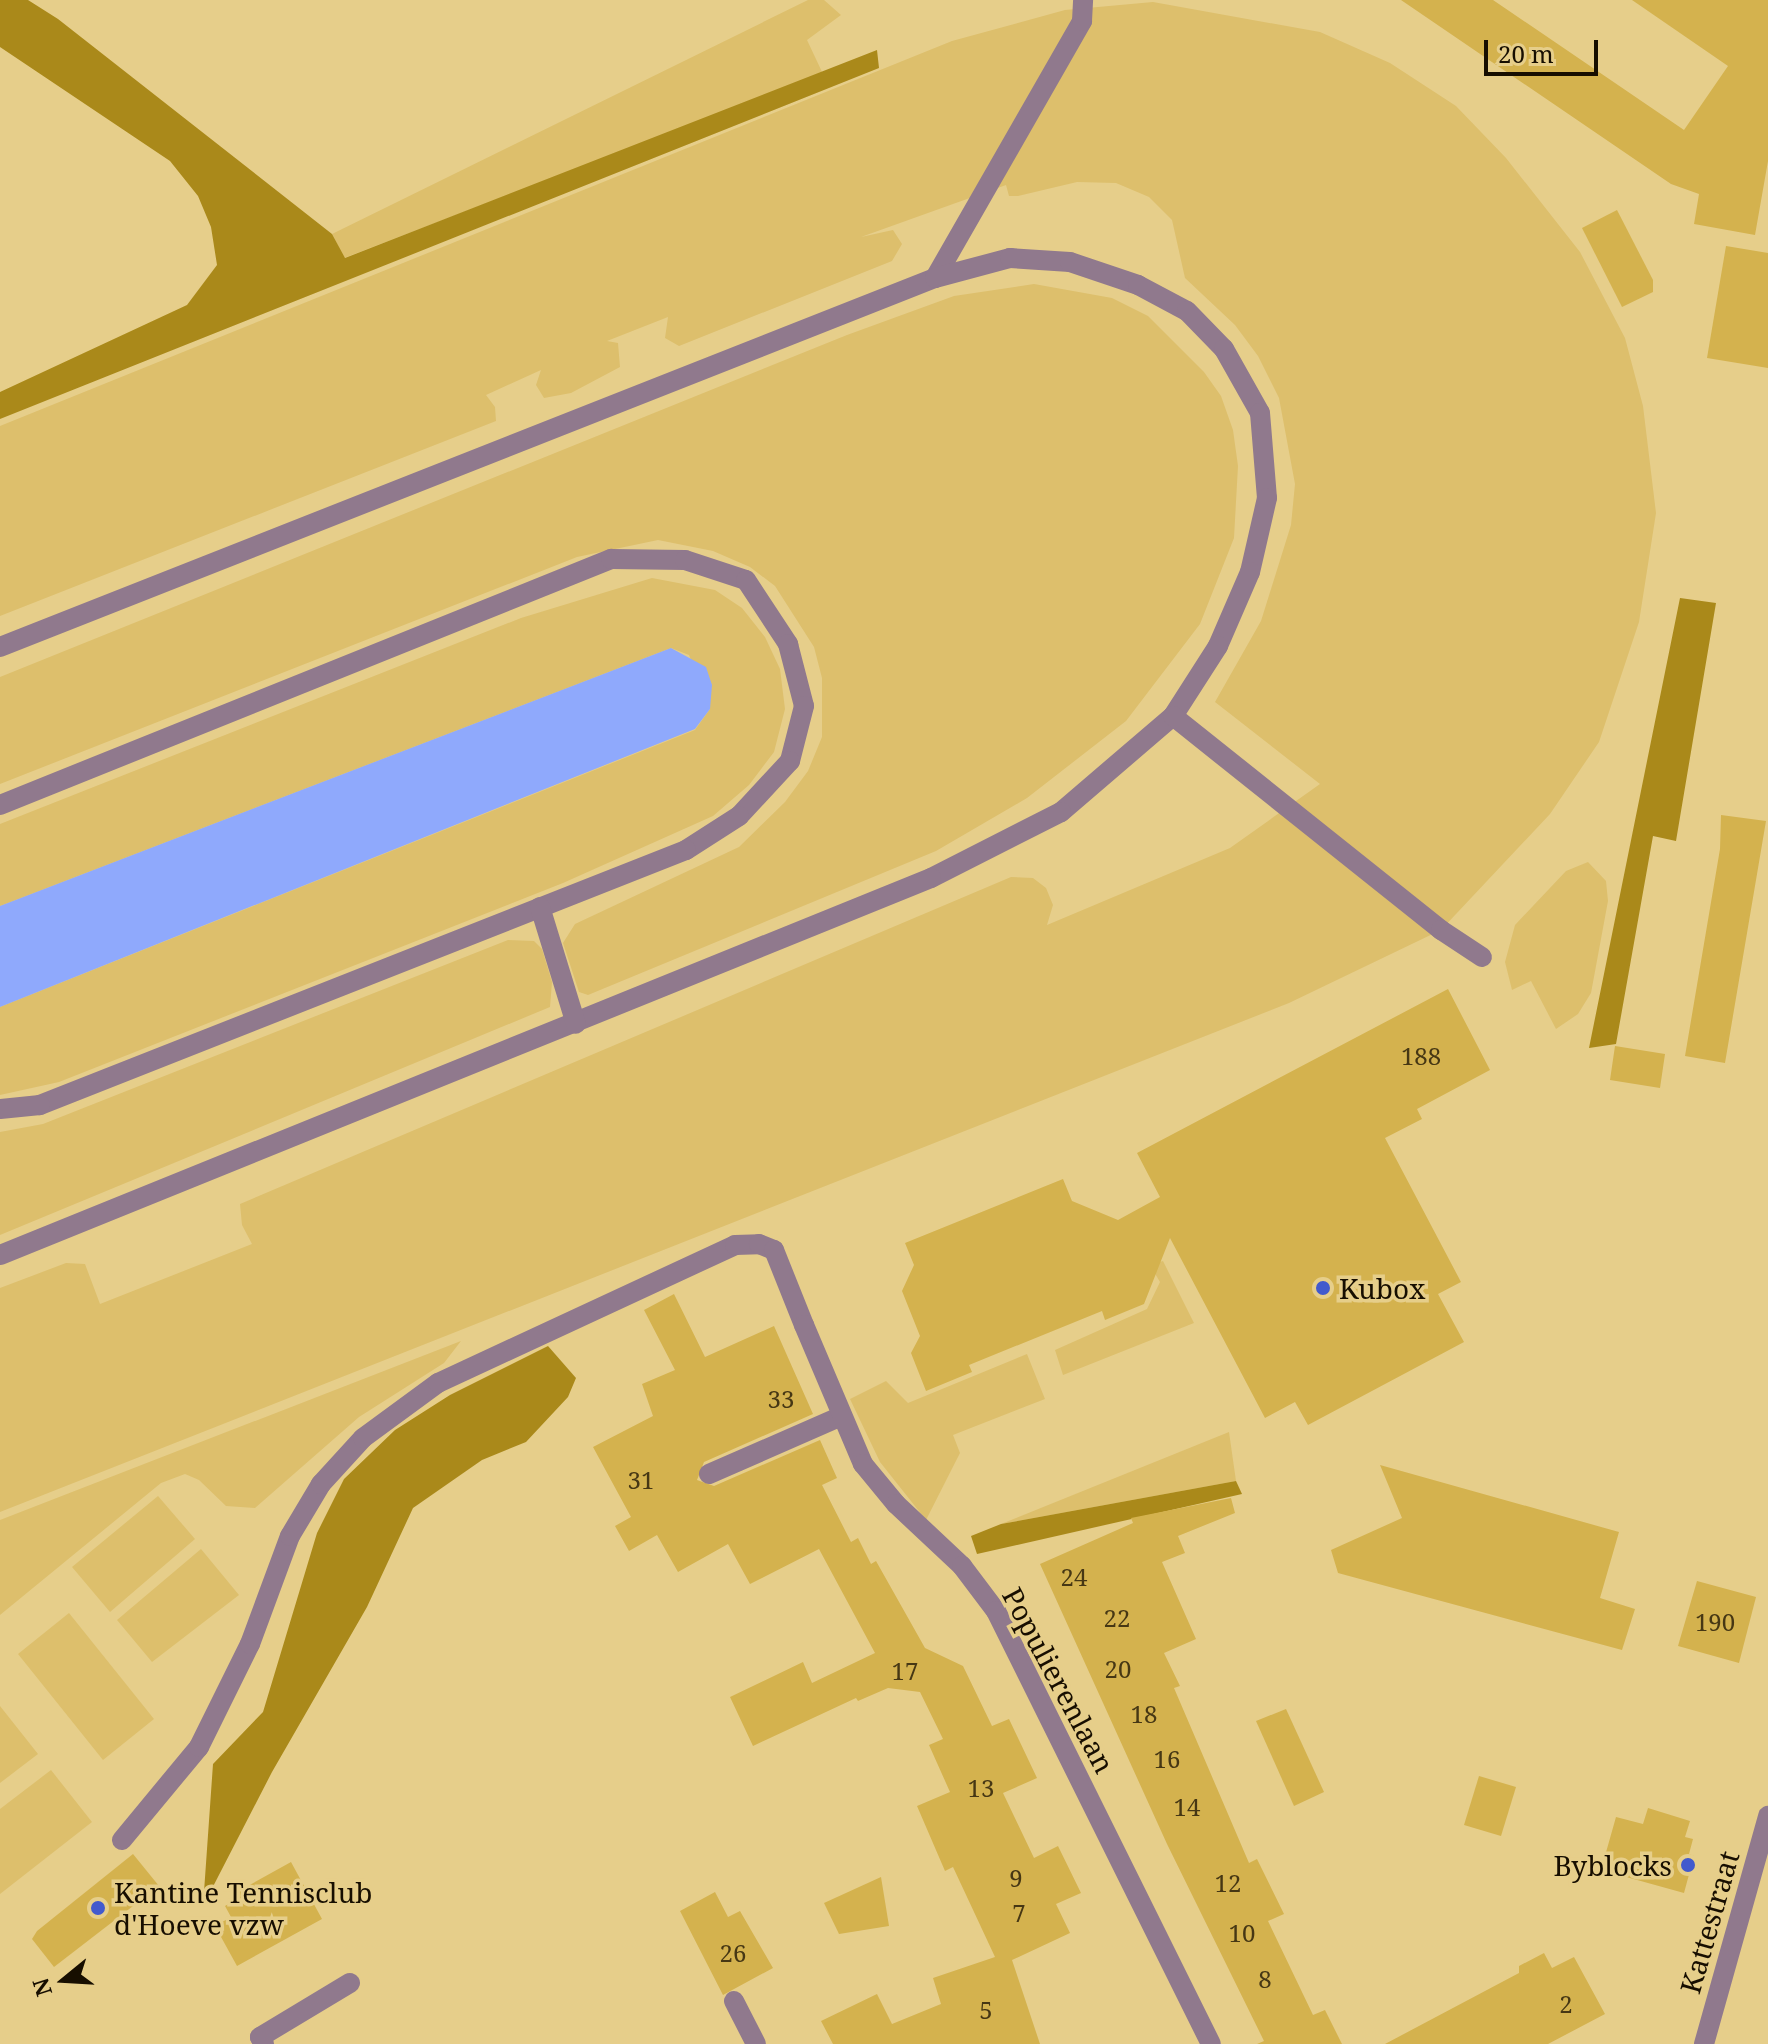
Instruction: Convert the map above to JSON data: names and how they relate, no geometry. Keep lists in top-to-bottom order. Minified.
{"streets":{"street":["Populierenlaan","Kattestraat"]},"places":["Kubox","Byblocks","Kantine Tennisclub d'Hoeve vzw"],"house_numbers":["188","33","31","24","22","190","20","17","18","16","13","14","9","12","7","10","26","8","2","5"],"scale_bar":"20 m","north":"left"}
